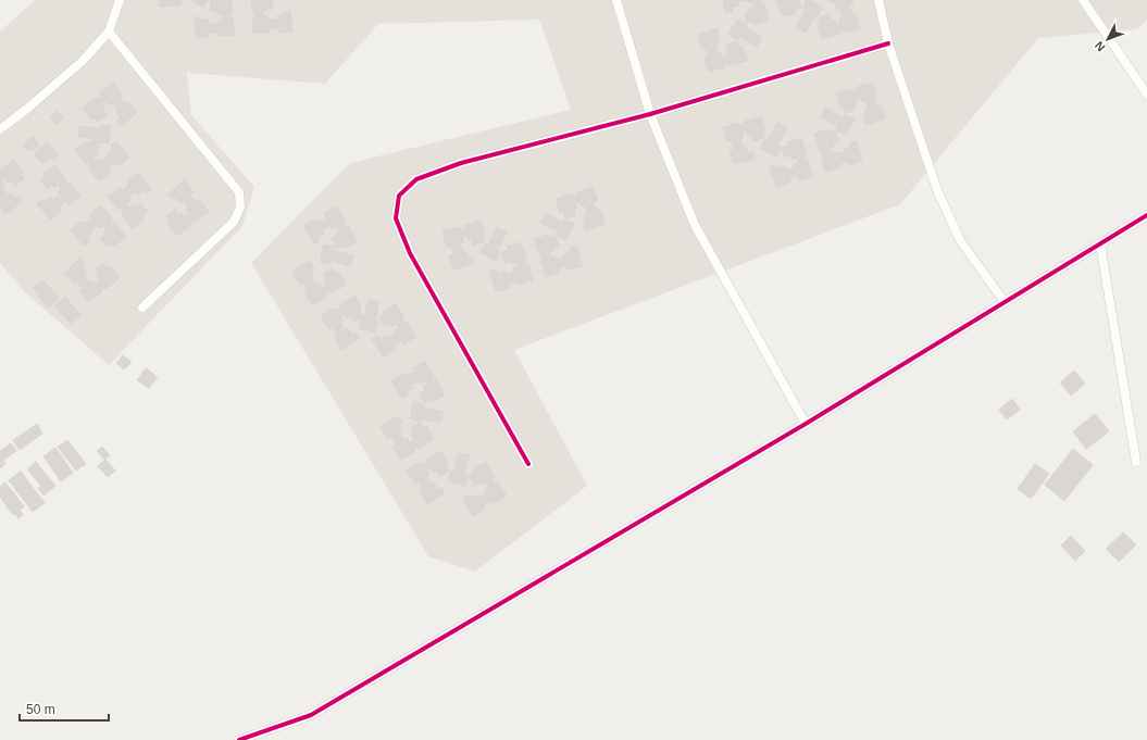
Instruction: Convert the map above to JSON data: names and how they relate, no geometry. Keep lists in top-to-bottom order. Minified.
{"scale_bar":"50 m","north":"bottom left"}
